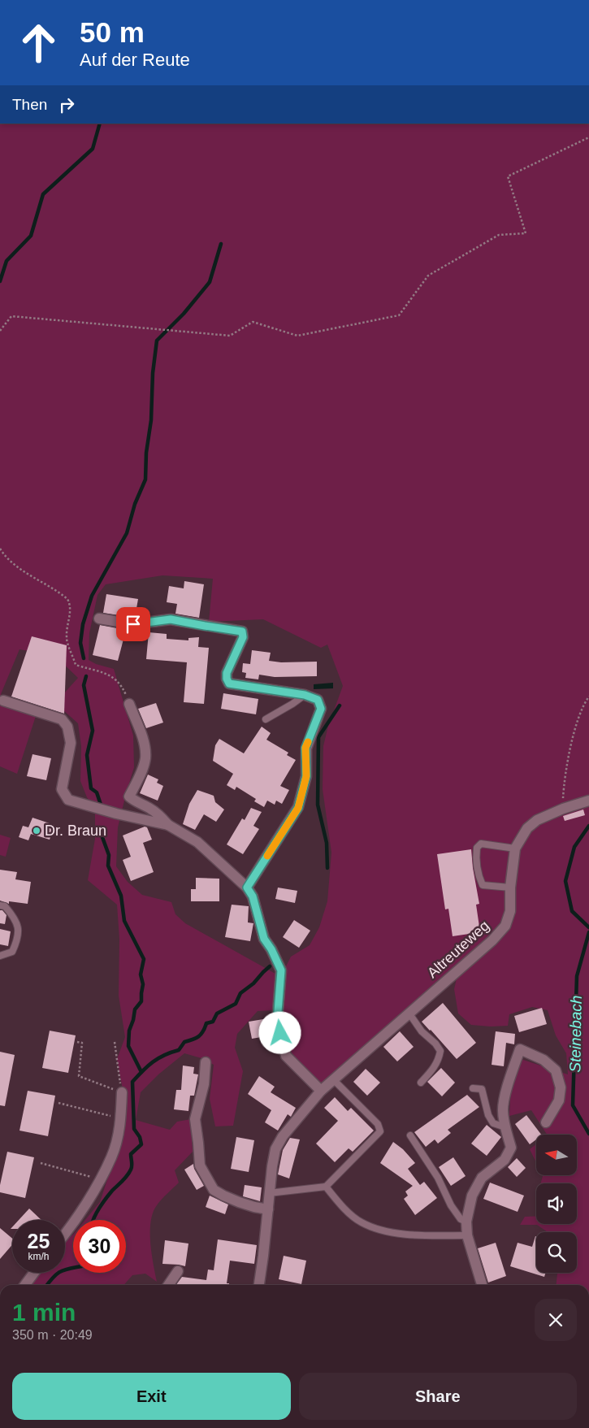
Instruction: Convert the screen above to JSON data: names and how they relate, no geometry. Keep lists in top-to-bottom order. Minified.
{"streets":{"street":["Altreuteweg"]},"water":["Steinebach"],"places":["Dr. Braun"],"north":"left","page":{"turn":["50 m","Auf der Reute"],"then":"Then","speed":"25 km/h","limit":"30","heading":["1 min","350 m · 20:49"],"buttons":["Exit","Share"]}}
